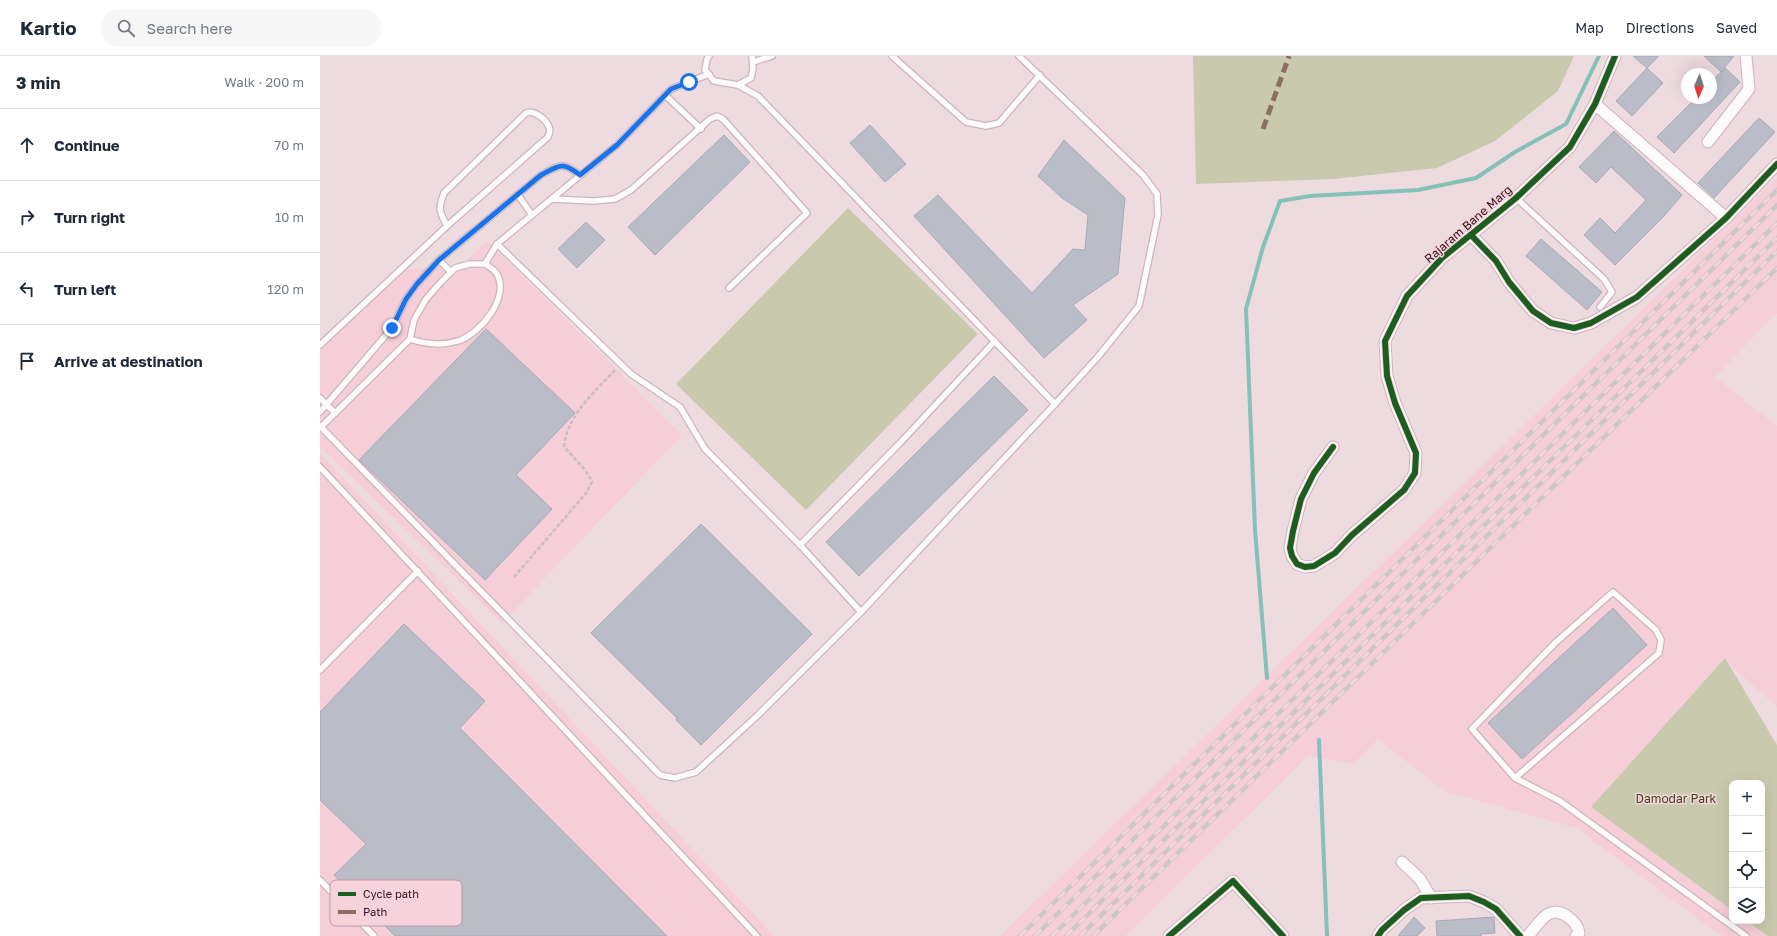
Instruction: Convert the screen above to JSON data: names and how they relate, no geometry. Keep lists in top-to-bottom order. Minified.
{"streets":{"street":["Rajaram Bane Marg"]},"parks":["Damodar Park"],"legend":["Cycle path","Path"],"north":"bottom","page":{"header":"Kartio","search":"Search here","nav":["Map","Directions","Saved"],"heading":["3 min","Walk · 200 m"],"list":[["Continue","70 m"],["Turn right","10 m"],["Turn left","120 m"],"Arrive at destination"],"map_buttons":["+","−"]}}
